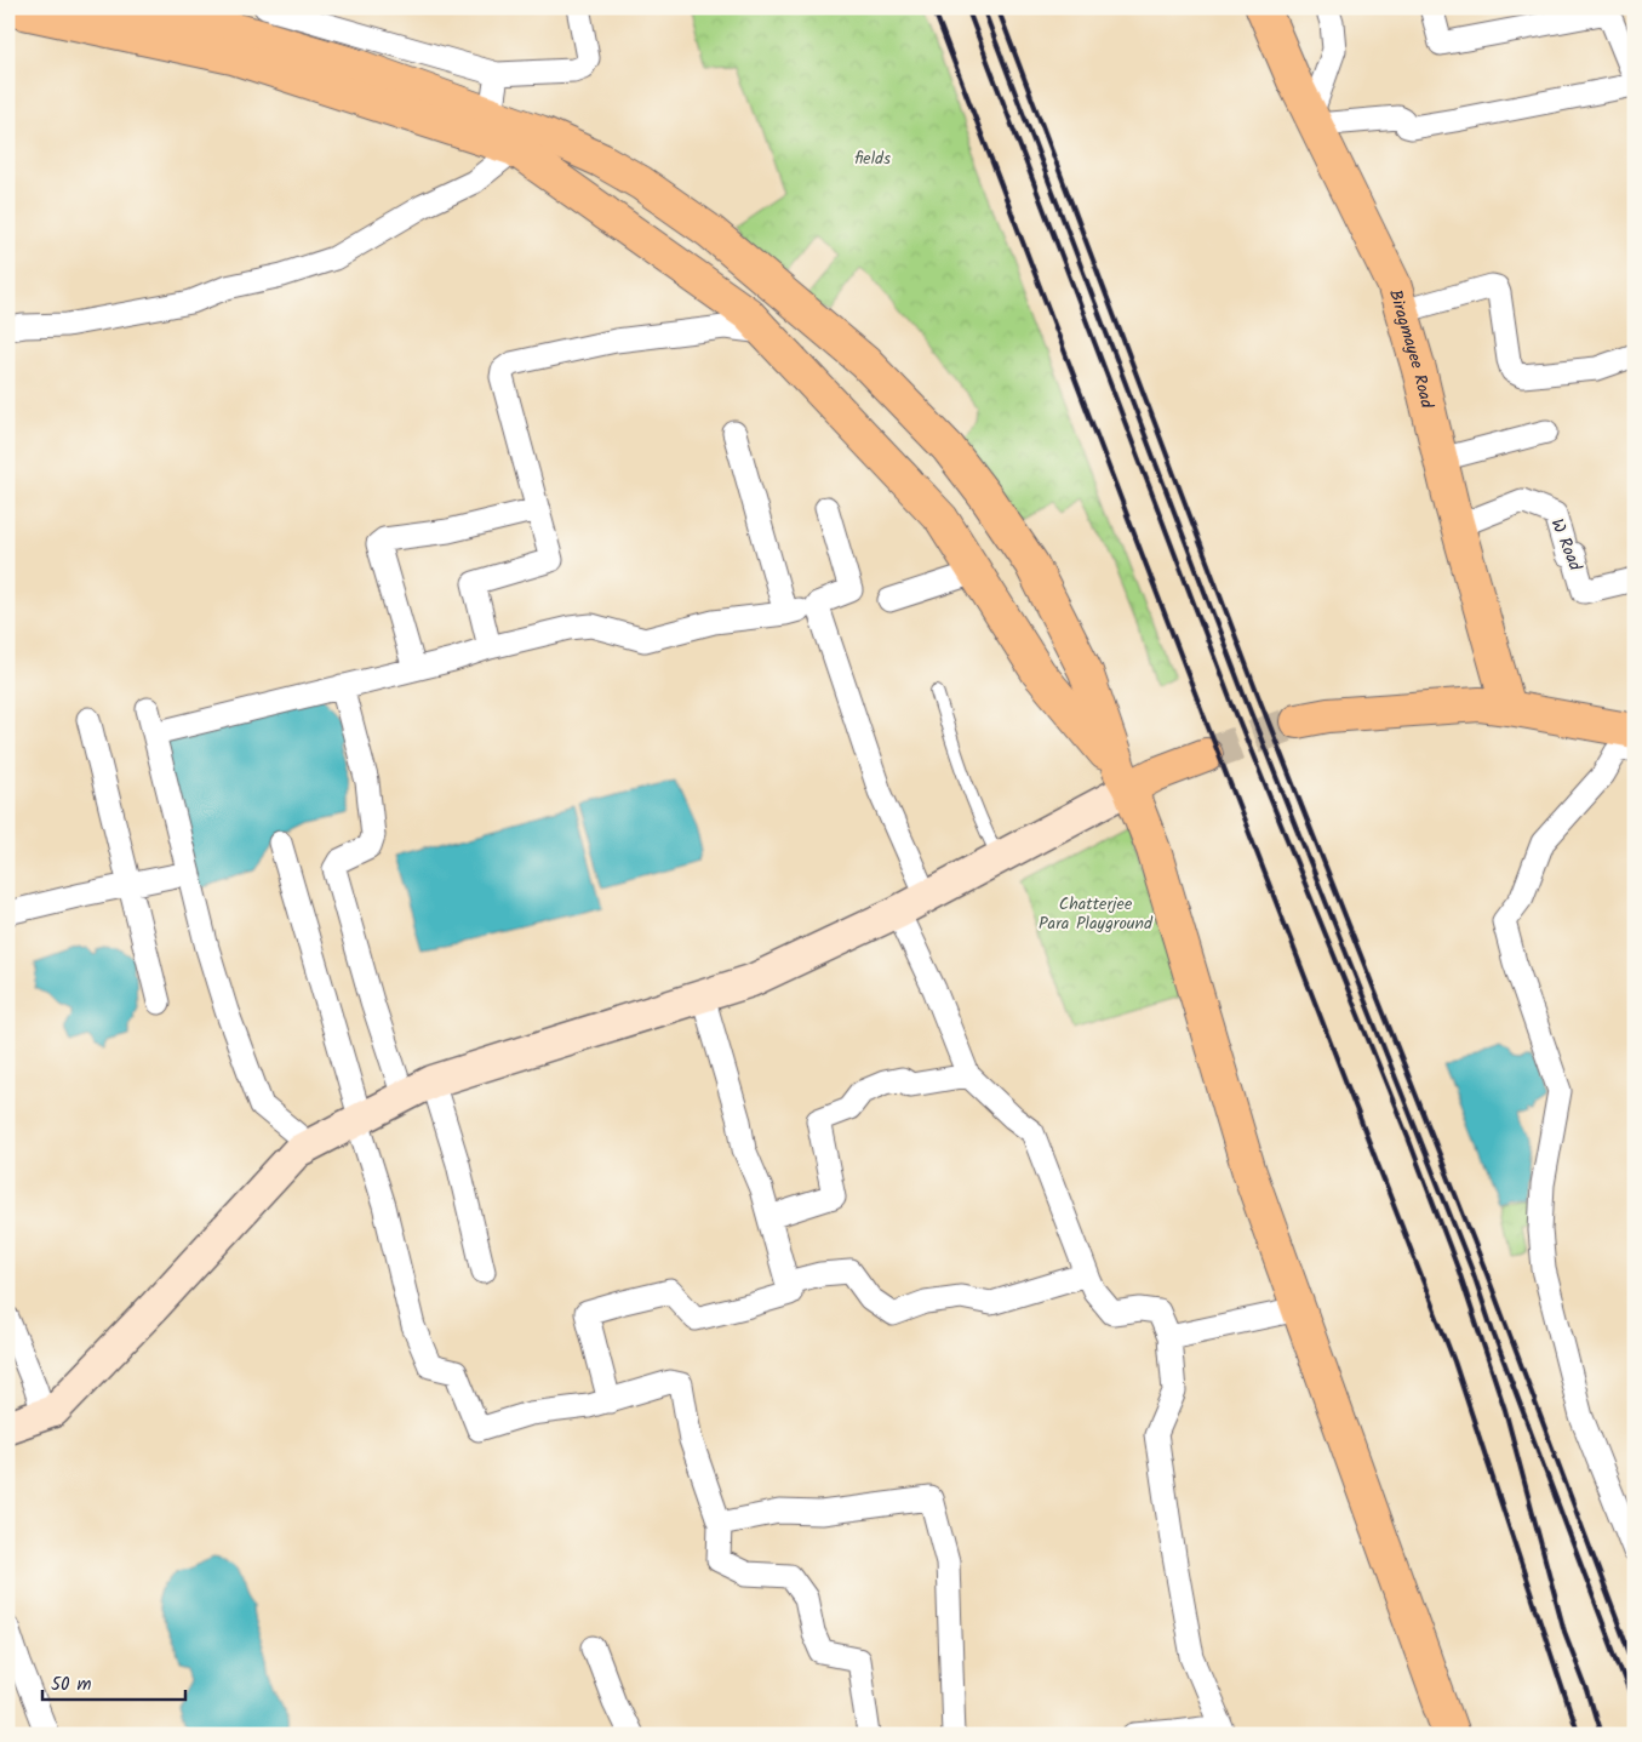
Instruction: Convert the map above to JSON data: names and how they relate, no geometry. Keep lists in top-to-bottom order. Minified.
{"streets":{"main road":["Biragmayee Road"],"street":["W Road"]},"crossings":[["Biragmayee Road","W Road"]],"parks":["fields","Chatterjee Para Playground"],"scale_bar":"50 m"}
